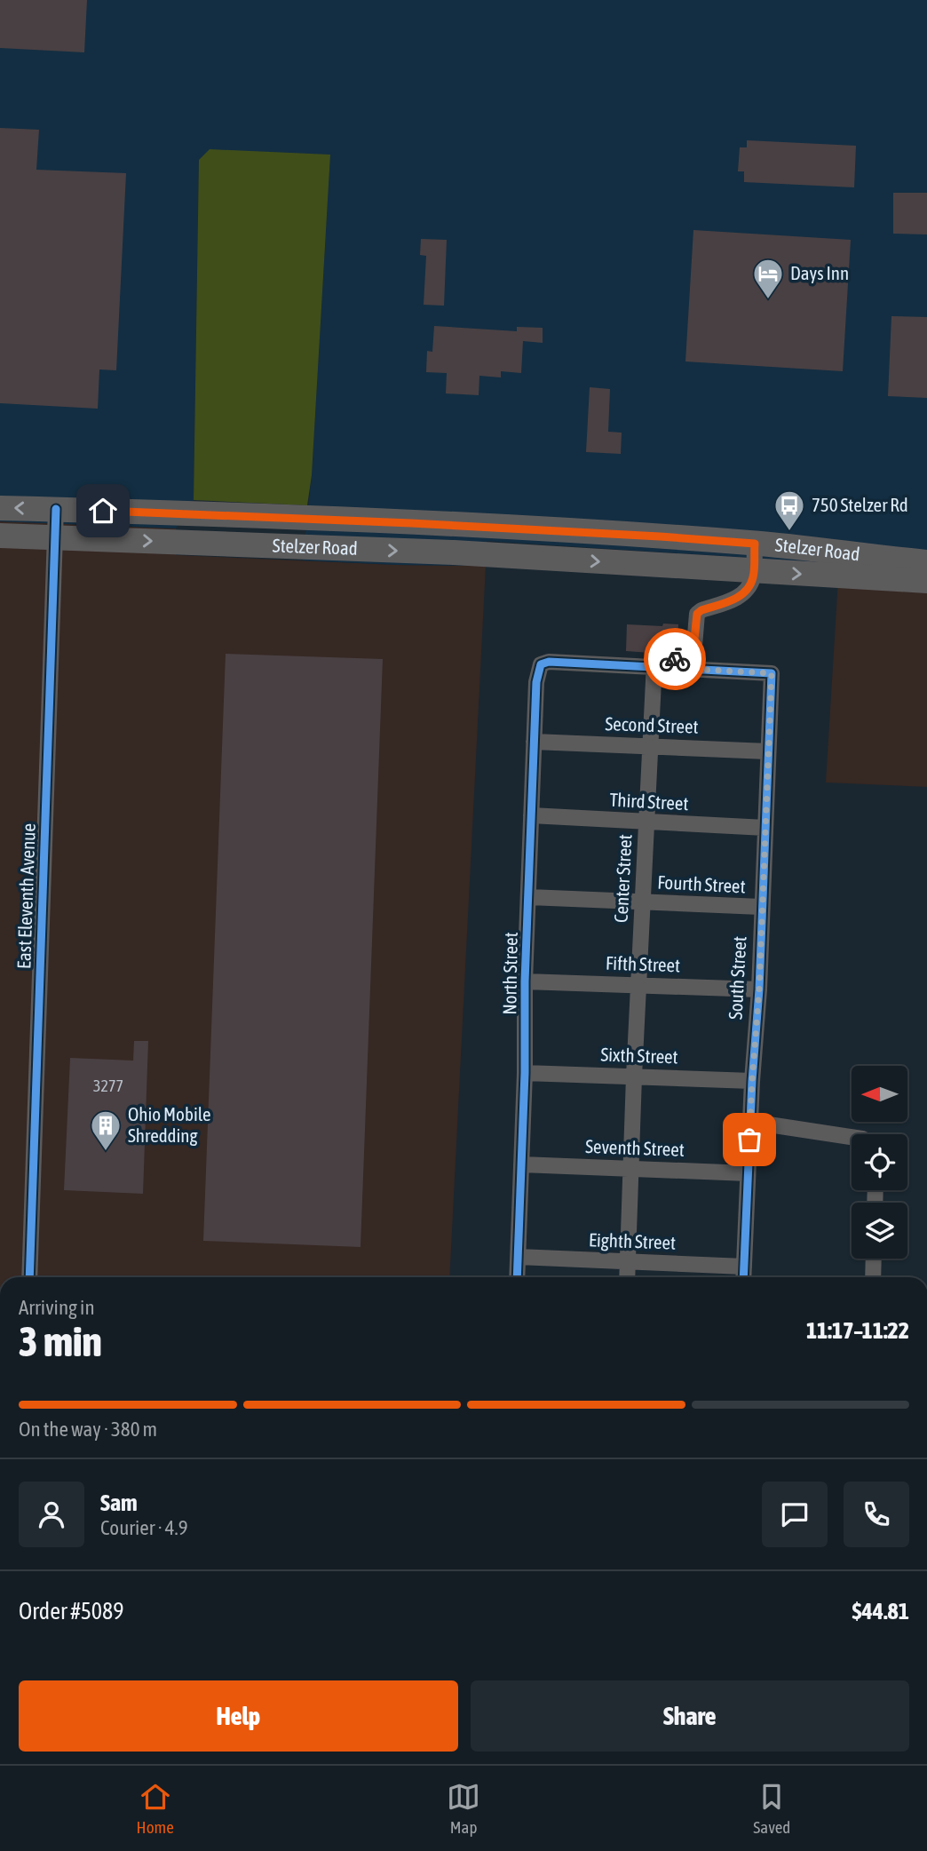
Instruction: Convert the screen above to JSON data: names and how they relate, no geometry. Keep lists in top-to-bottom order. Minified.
{"streets":{"main road":["Stelzer Road"],"street":["Second Street","Third Street","Center Street","Fourth Street","East Eleventh Avenue","Fifth Street","North Street","South Street","Sixth Street","Seventh Street","Eighth Street"]},"crossings":[["Stelzer Road","East Eleventh Avenue"],["Second Street","Center Street"],["Second Street","North Street"],["Second Street","South Street"],["Third Street","Center Street"],["Third Street","North Street"],["Third Street","South Street"],["Center Street","Fourth Street"],["Center Street","Fifth Street"],["Center Street","North Street"],["Center Street","South Street"],["Center Street","Sixth Street"],["Center Street","Seventh Street"],["Center Street","Eighth Street"],["Fourth Street","North Street"],["Fourth Street","South Street"],["Fifth Street","North Street"],["Fifth Street","South Street"],["North Street","South Street"],["North Street","Sixth Street"],["North Street","Seventh Street"],["North Street","Eighth Street"],["South Street","Sixth Street"],["South Street","Seventh Street"],["South Street","Eighth Street"]],"places":{"hotel":["Days Inn"],"bus stop":["750 Stelzer Rd"],"building":["Ohio Mobile Shredding"]},"house_numbers":["3277"],"north":"left","page":{"heading":["3 min","Arriving in","11:17–11:22"],"panel":["Sam","Courier · 4.9","Order #5089","$44.81"],"bar":"On the way · 380 m","buttons":["Help","Share"],"tabs":["Home","Map","Saved"]}}
